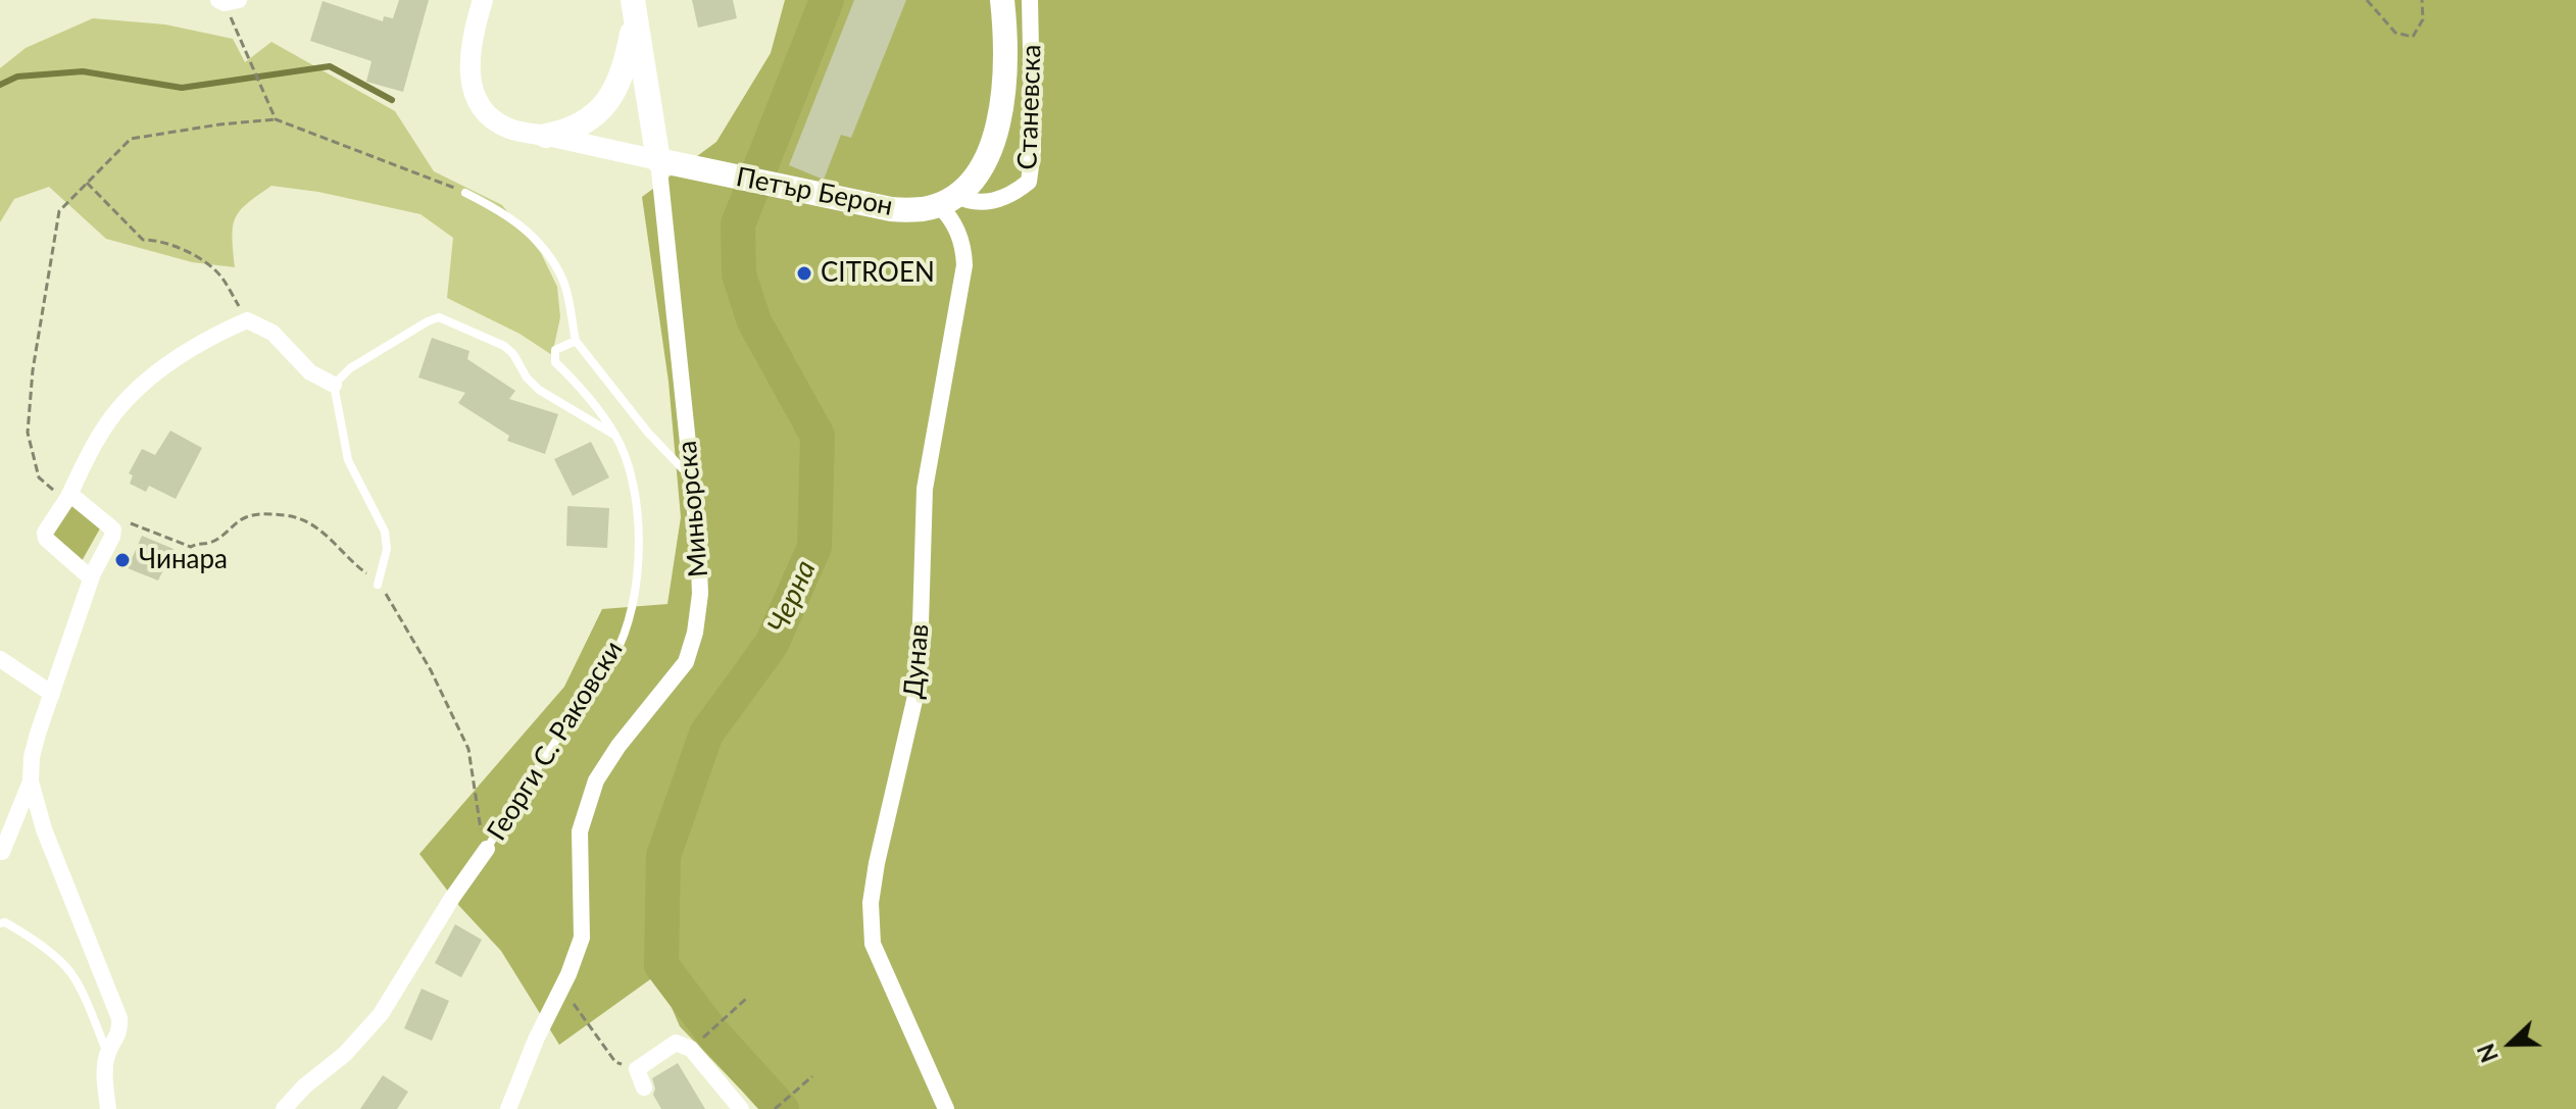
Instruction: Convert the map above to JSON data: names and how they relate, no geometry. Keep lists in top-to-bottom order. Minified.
{"streets":{"main road":["Петър Берон"],"street":["Станевска","Миньорска","Дунав","Георги С. Раковски"]},"crossings":[["Станевска","Петър Берон"],["Станевска","Дунав"],["Петър Берон","Миньорска"],["Петър Берон","Дунав"]],"water":["Черна"],"places":["CITROEN","Чинара"],"north":"left"}
